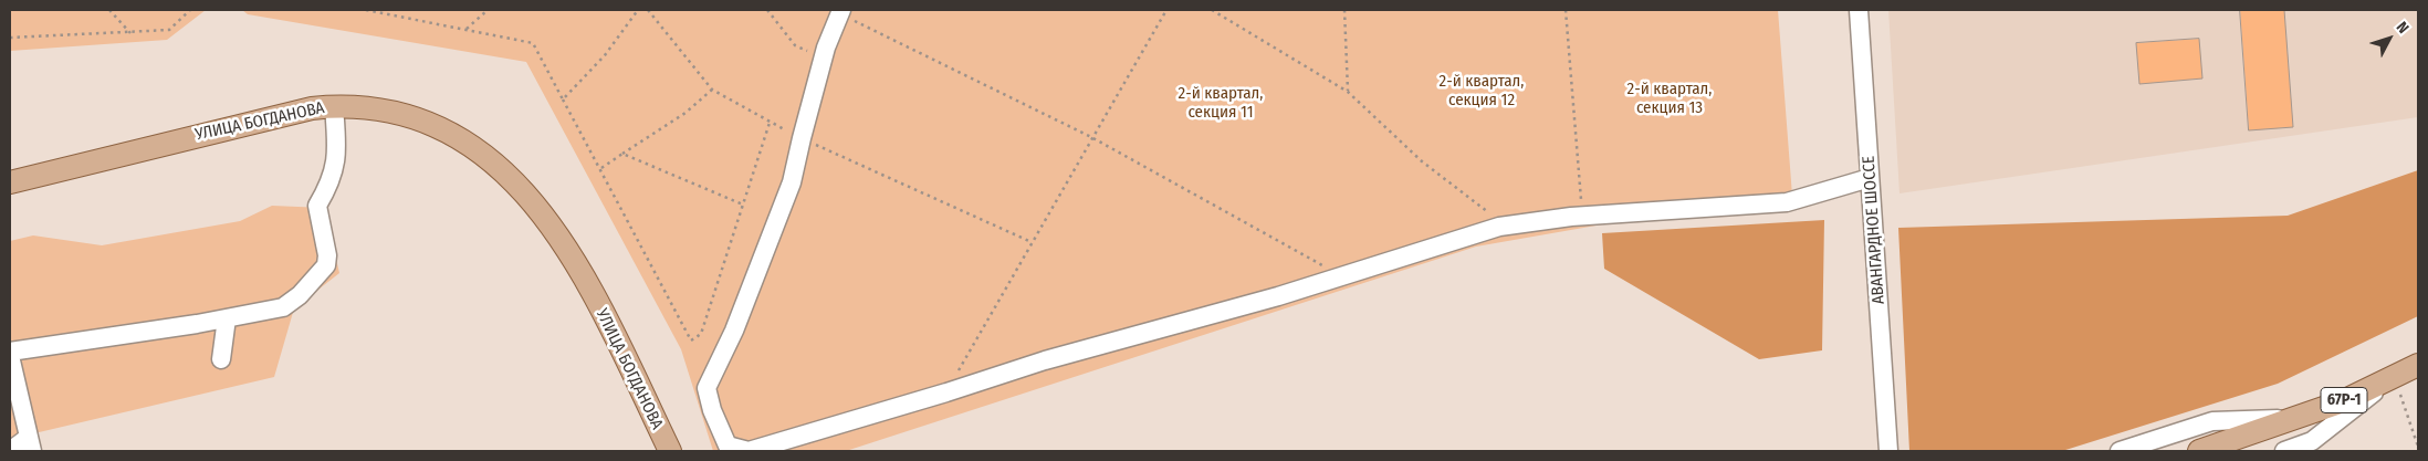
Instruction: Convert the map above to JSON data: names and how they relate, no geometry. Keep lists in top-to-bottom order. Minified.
{"streets":{"main road":["УЛИЦА БОГДАНОВА","67Р-1"],"street":["АВАНГАРДНОЕ ШОССЕ"]},"parks":["2-й квартал, секция 12","2-й квартал, секция 13","2-й квартал, секция 11"],"north":"top right"}
